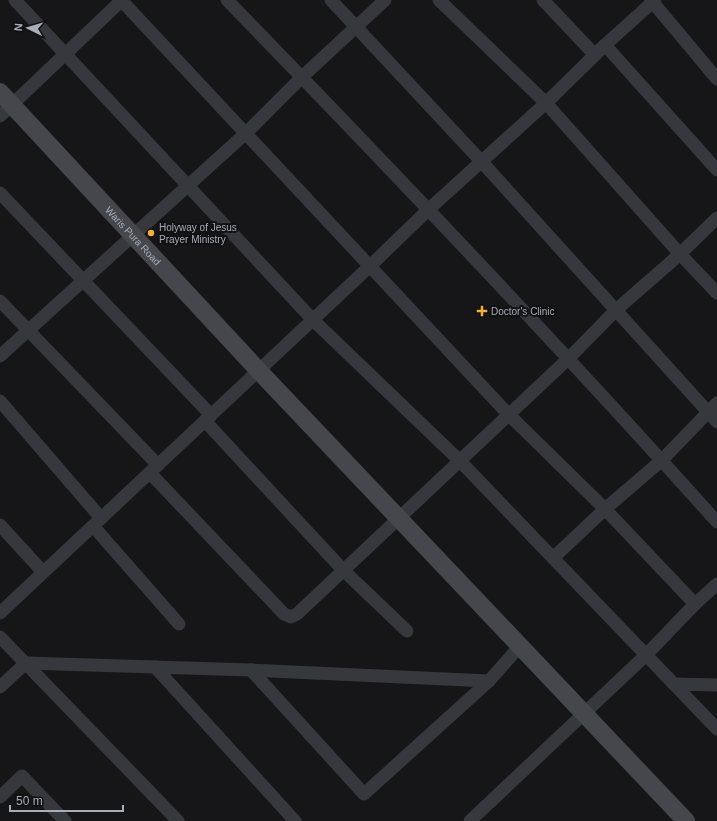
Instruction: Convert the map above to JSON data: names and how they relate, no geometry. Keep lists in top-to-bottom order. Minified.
{"streets":{"main road":["Waris Pura Road"]},"places":{"other":["Holyway of Jesus Prayer Ministry"],"health":["Doctor's Clinic"]},"scale_bar":"50 m","north":"left"}
